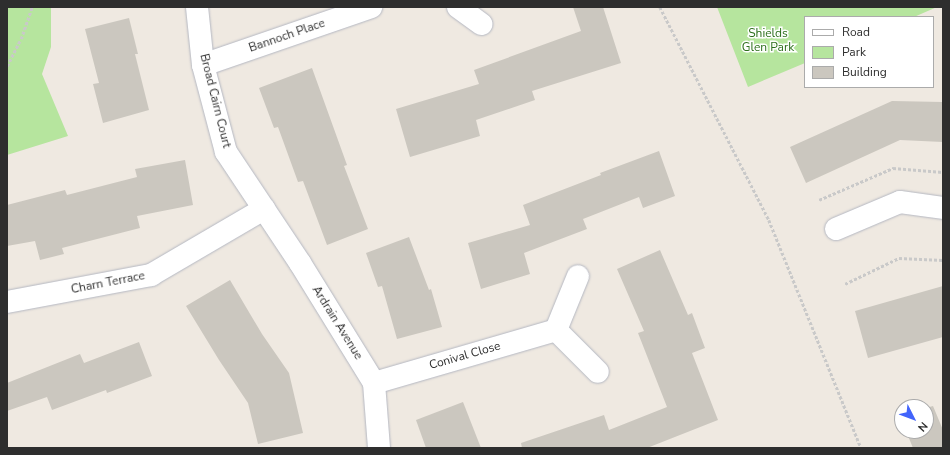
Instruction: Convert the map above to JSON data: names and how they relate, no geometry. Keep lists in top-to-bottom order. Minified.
{"streets":{"street":["Bannoch Place","Broad Cairn Court","Charn Terrace","Ardrain Avenue","Conival Close"]},"crossings":[["Bannoch Place","Broad Cairn Court"],["Broad Cairn Court","Charn Terrace"],["Broad Cairn Court","Ardrain Avenue"],["Charn Terrace","Ardrain Avenue"],["Ardrain Avenue","Conival Close"]],"parks":["Shields Glen Park"],"legend":["Road","Park","Building"],"north":"bottom right"}
